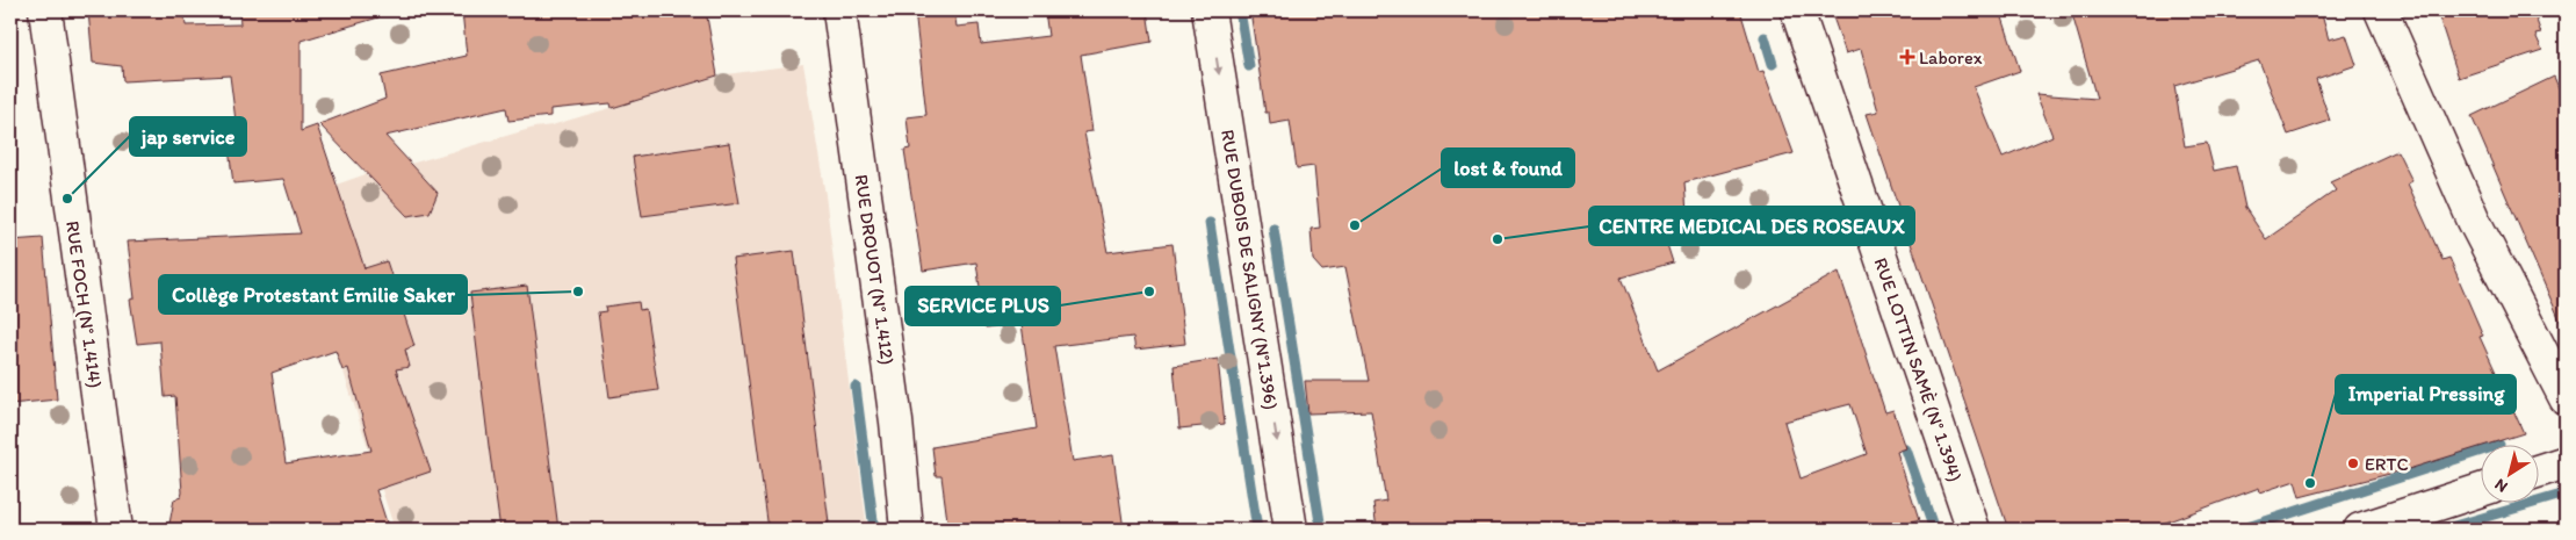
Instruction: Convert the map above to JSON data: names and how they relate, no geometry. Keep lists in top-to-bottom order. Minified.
{"streets":{"street":["RUE DROUOT (N° 1.412)","RUE DUBOIS DE SALIGNY (N°1.396)","RUE FOCH (N° 1.414)","RUE LOTTIN SAMÈ (N° 1.394)"]},"one_way":["RUE DUBOIS DE SALIGNY (N°1.396)"],"places":{"health":["Laborex"],"other":["jap service","lost & found","CENTRE MEDICAL DES ROSEAUX","Collège Protestant Emilie Saker","SERVICE PLUS","ERTC","Imperial Pressing"]},"north":"bottom left"}
